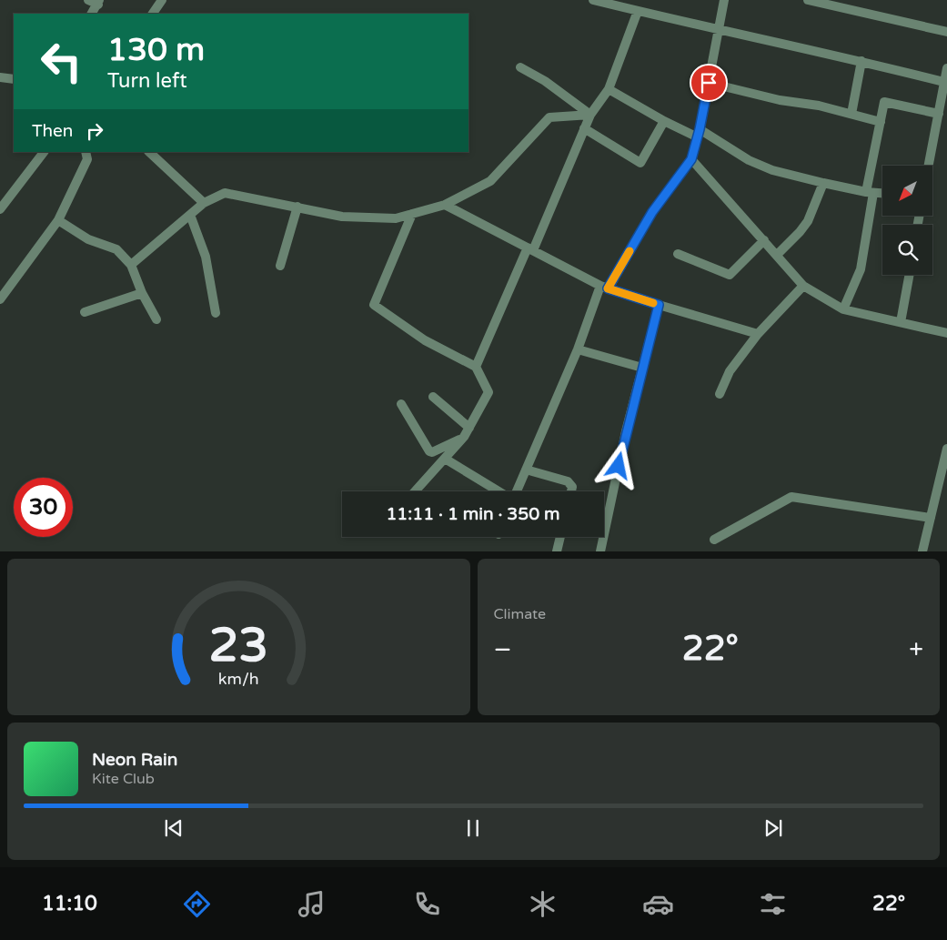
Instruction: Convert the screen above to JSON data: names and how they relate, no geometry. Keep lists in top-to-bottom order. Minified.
{"north":"bottom left","page":{"turn":["130 m","Turn left"],"then":"Then","limit":"30","trip":"11:11 · 1 min · 350 m","tile":"Climate","heat":["−","22°","+"],"song":["Neon Rain","Kite Club"],"tabs":["11:10","22°"],"gauge":["23","km/h"]}}
